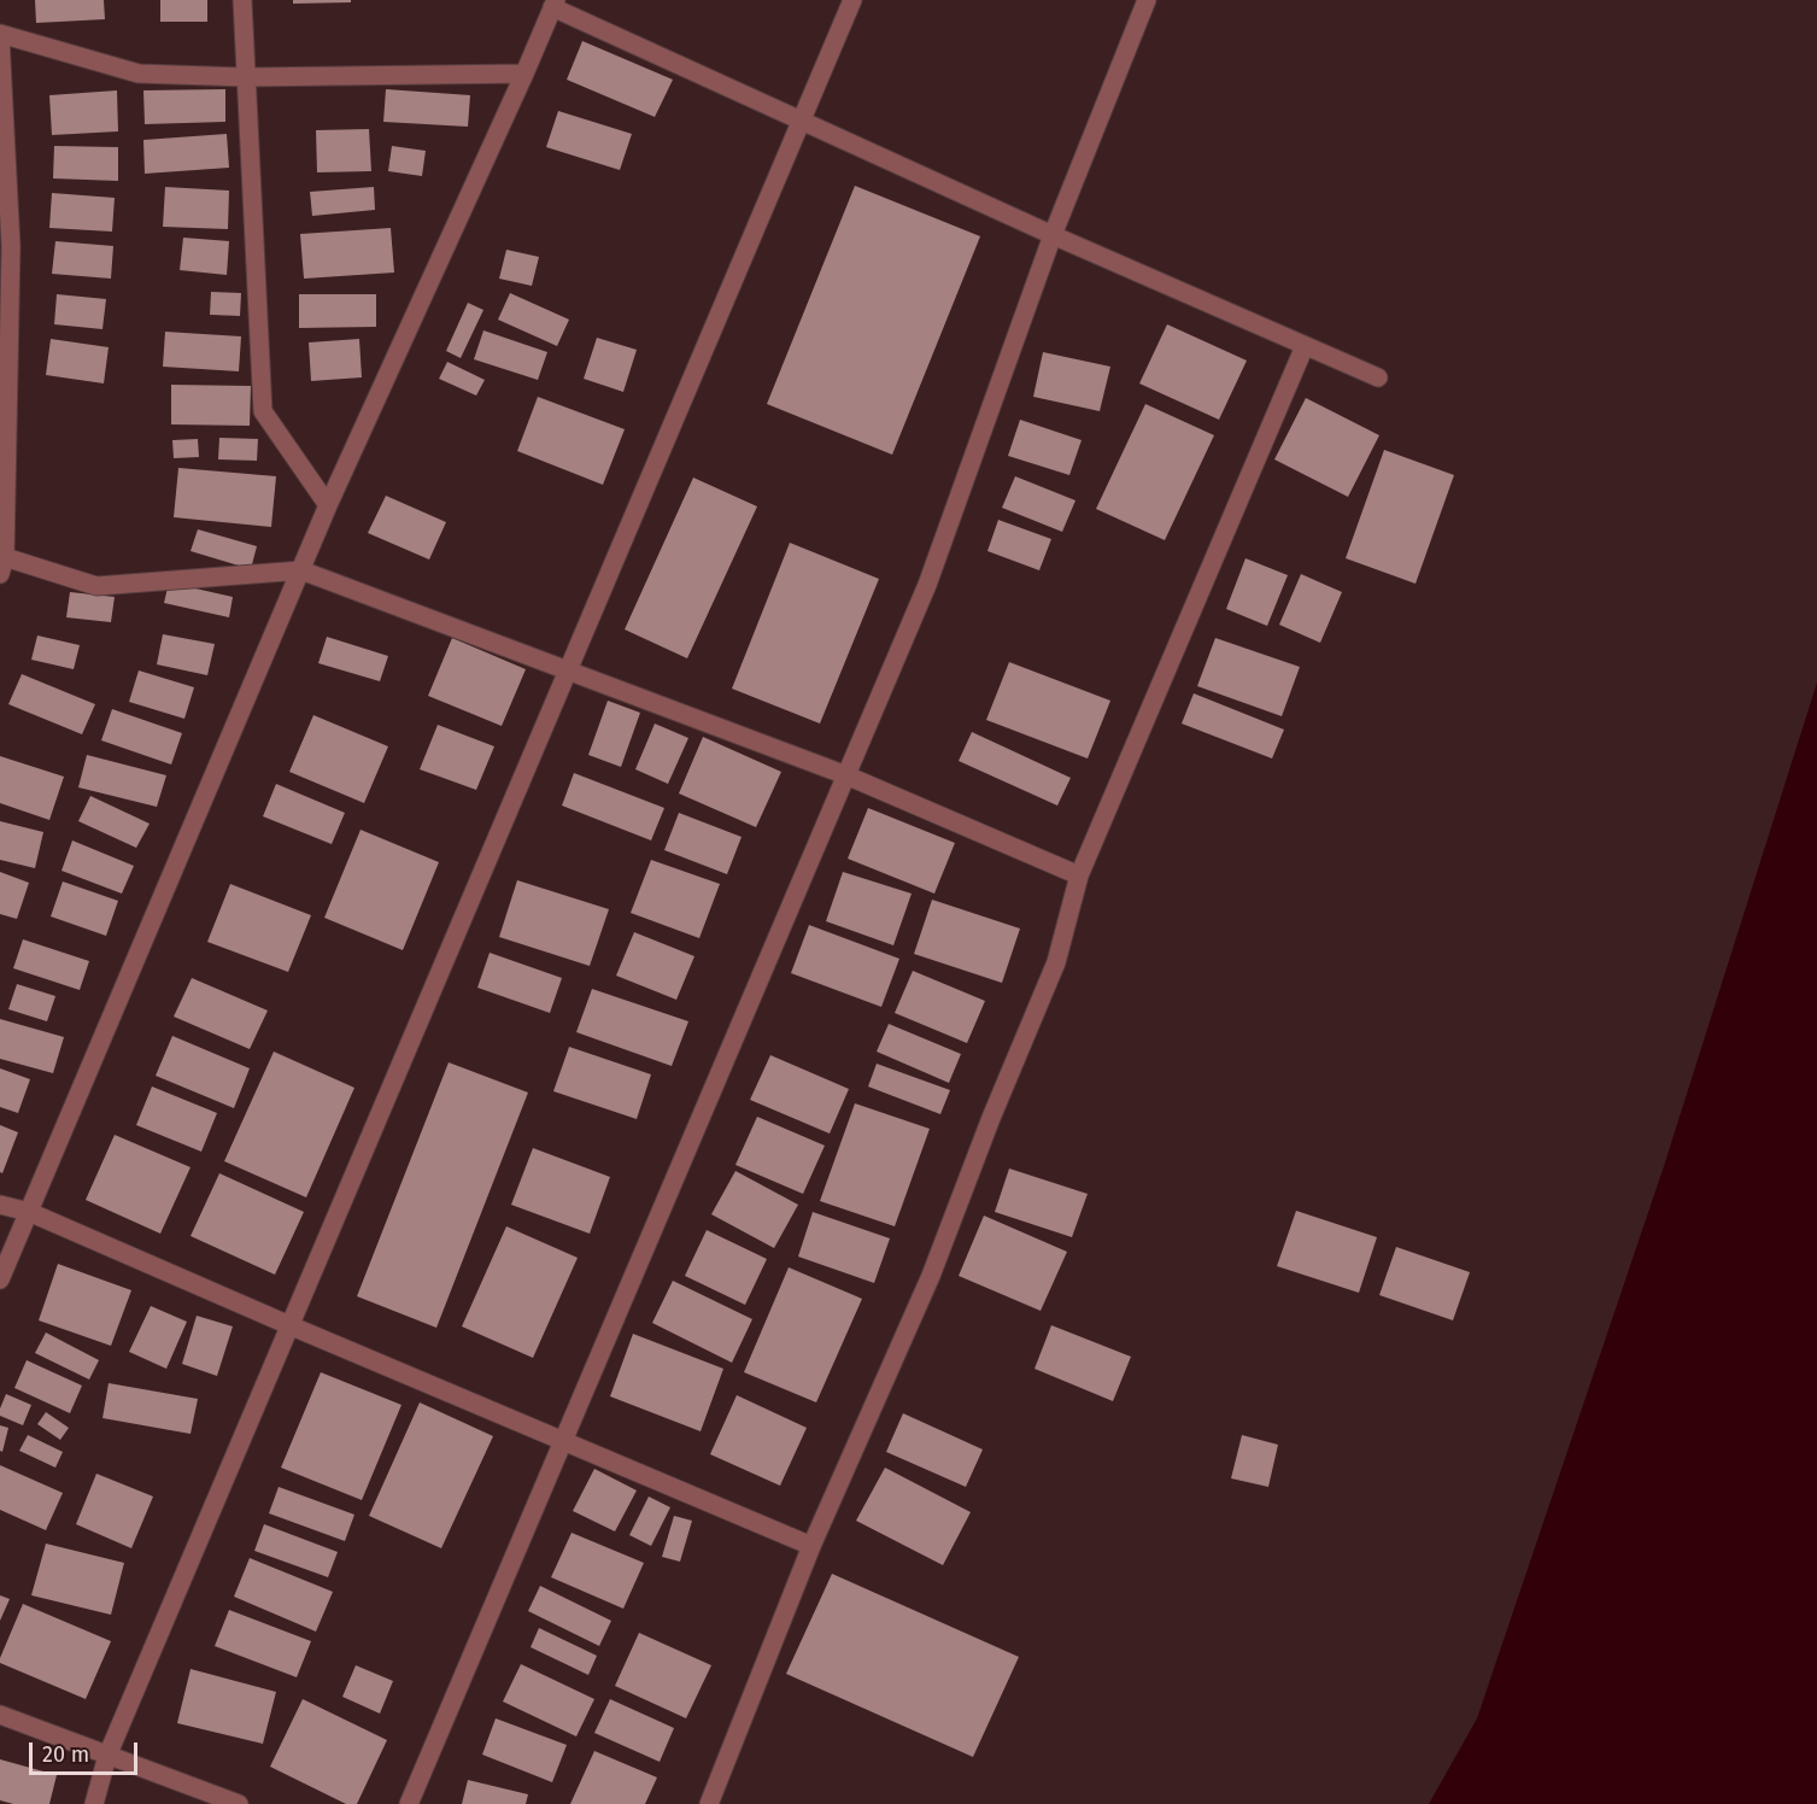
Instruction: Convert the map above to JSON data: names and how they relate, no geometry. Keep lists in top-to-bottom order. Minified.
{"scale_bar":"20 m"}
